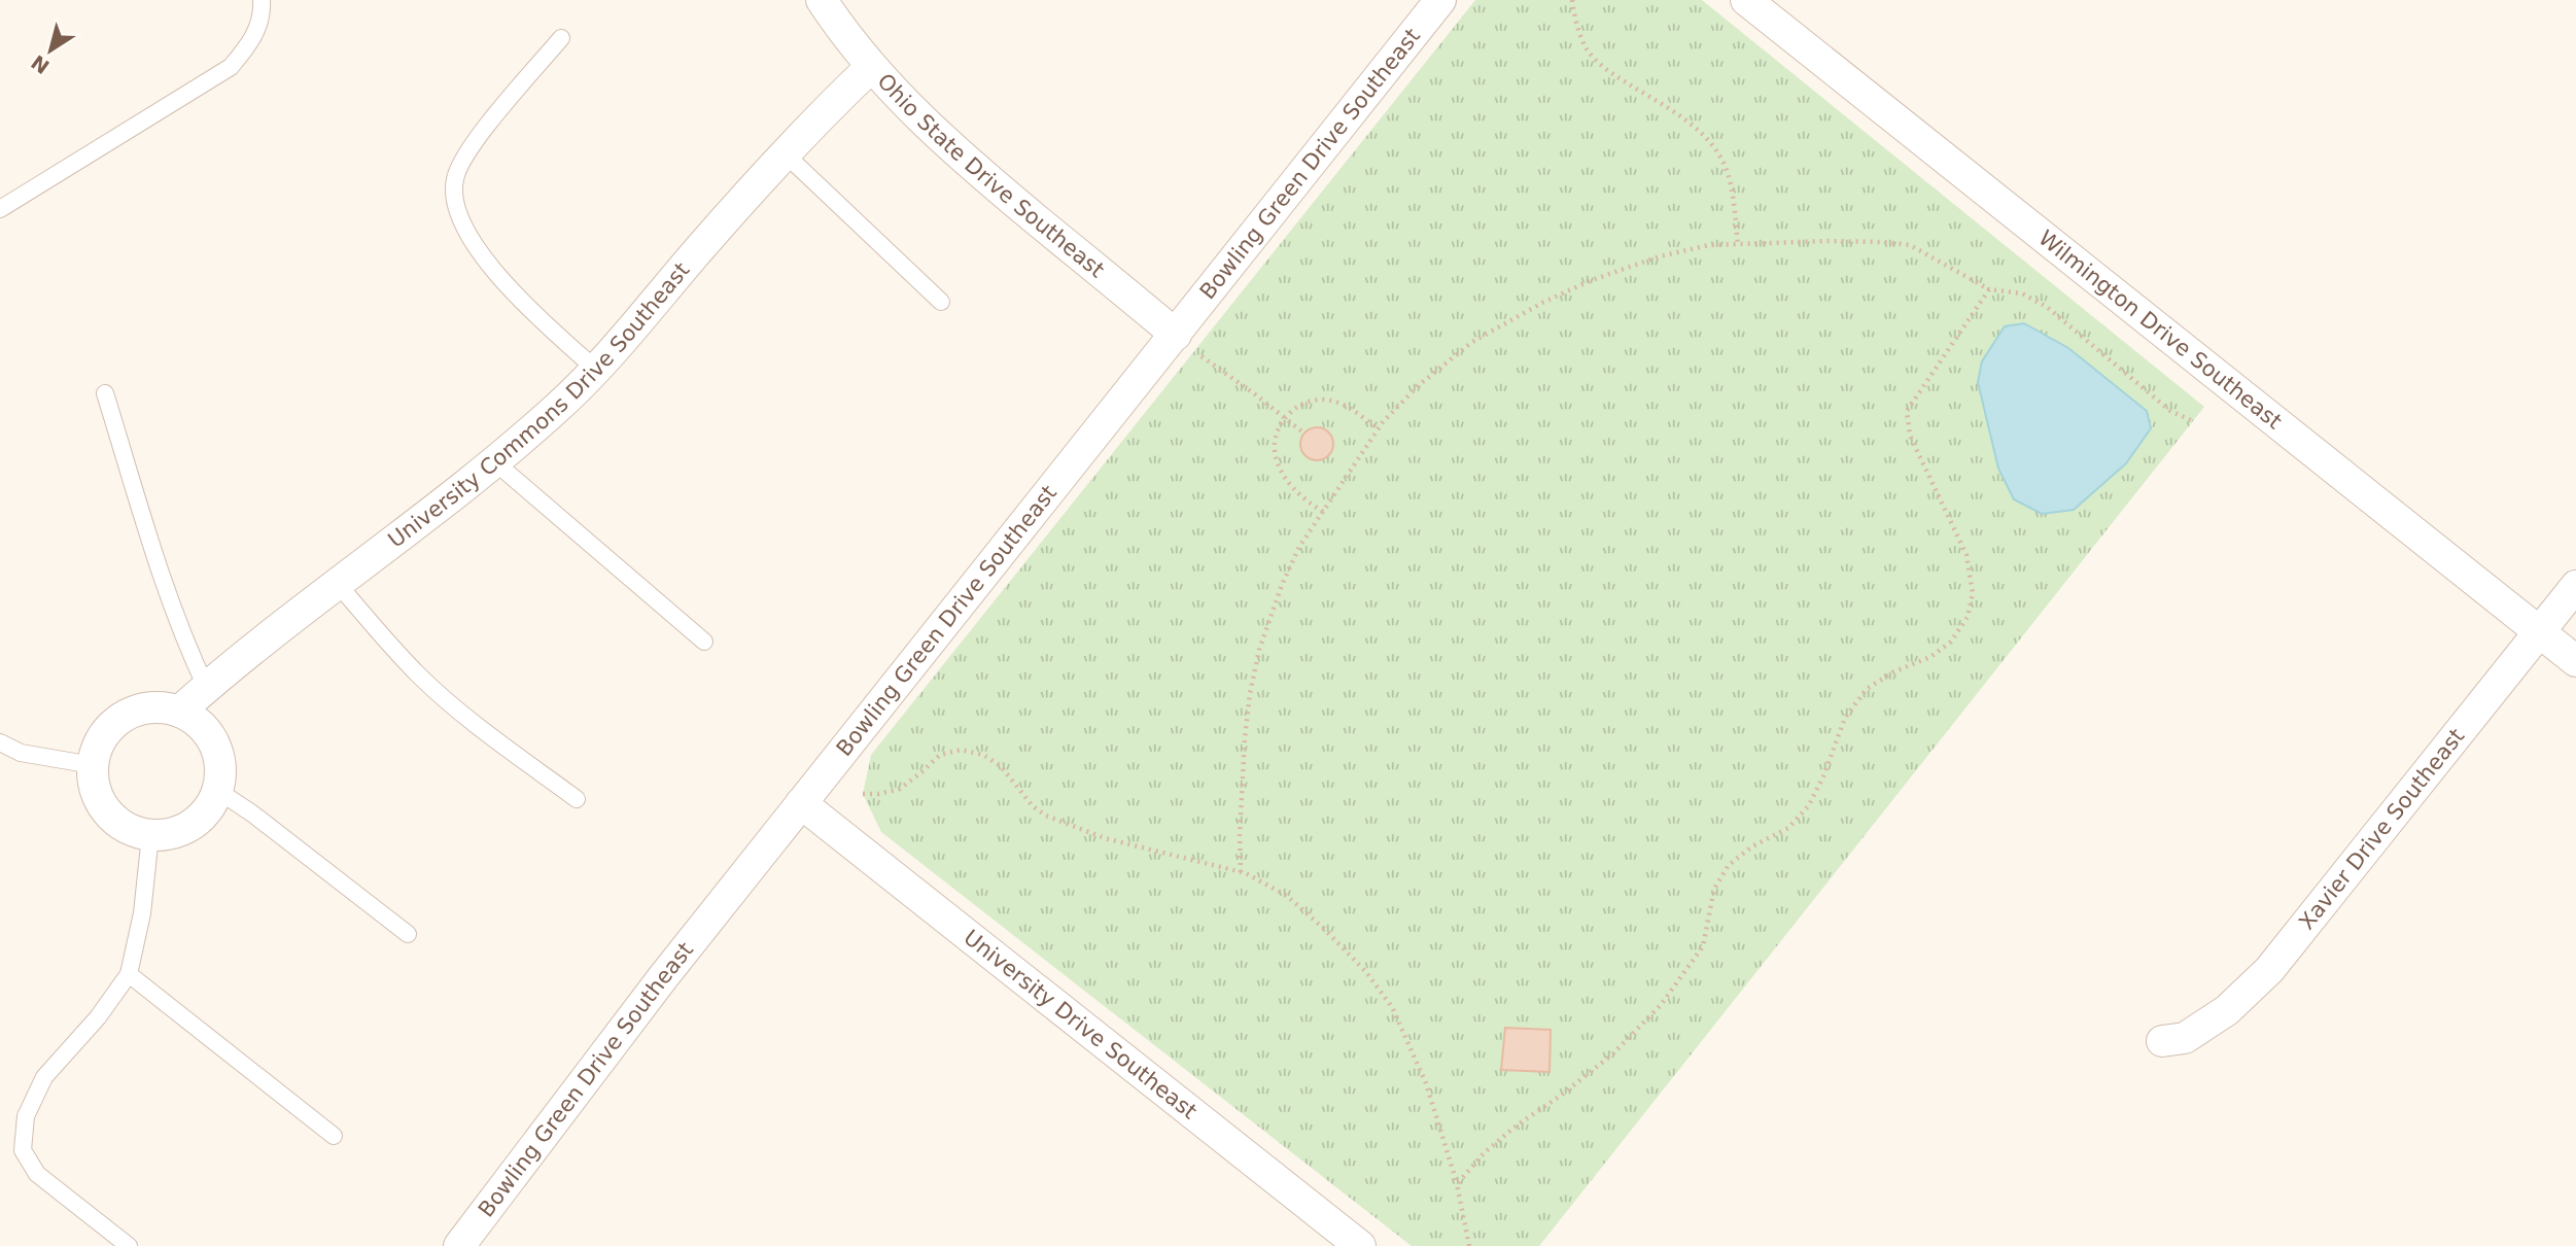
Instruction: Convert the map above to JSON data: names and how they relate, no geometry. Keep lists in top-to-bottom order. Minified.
{"streets":{"street":["Bowling Green Drive Southeast","Ohio State Drive Southeast","Wilmington Drive Southeast","University Commons Drive Southeast","Xavier Drive Southeast","University Drive Southeast"]},"crossings":[["Bowling Green Drive Southeast","Ohio State Drive Southeast"],["Bowling Green Drive Southeast","University Drive Southeast"],["Ohio State Drive Southeast","University Commons Drive Southeast"],["Wilmington Drive Southeast","Xavier Drive Southeast"]],"north":"bottom left"}
